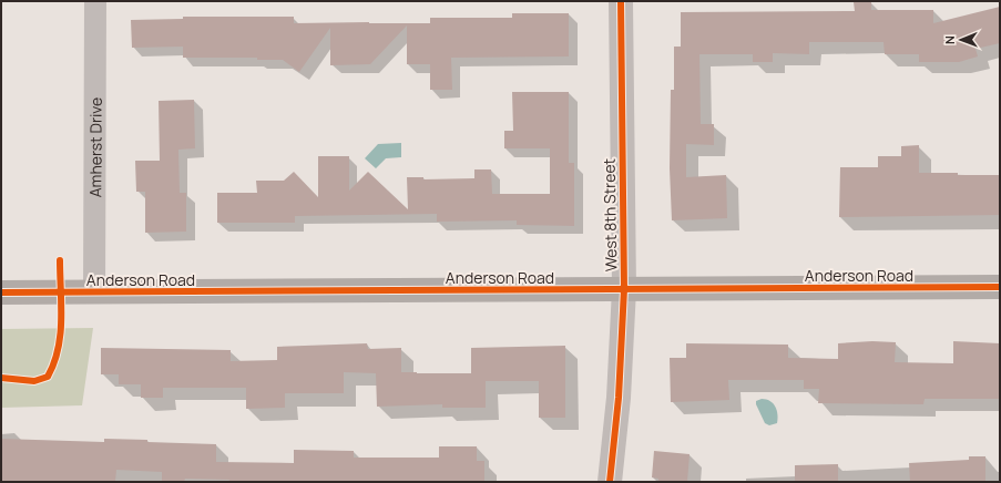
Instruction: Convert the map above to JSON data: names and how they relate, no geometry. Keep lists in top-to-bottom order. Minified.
{"streets":{"main road":["Anderson Road"],"street":["Amherst Drive","West 8th Street"]},"crossings":[["Amherst Drive","Anderson Road"],["West 8th Street","Anderson Road"]],"north":"left"}
